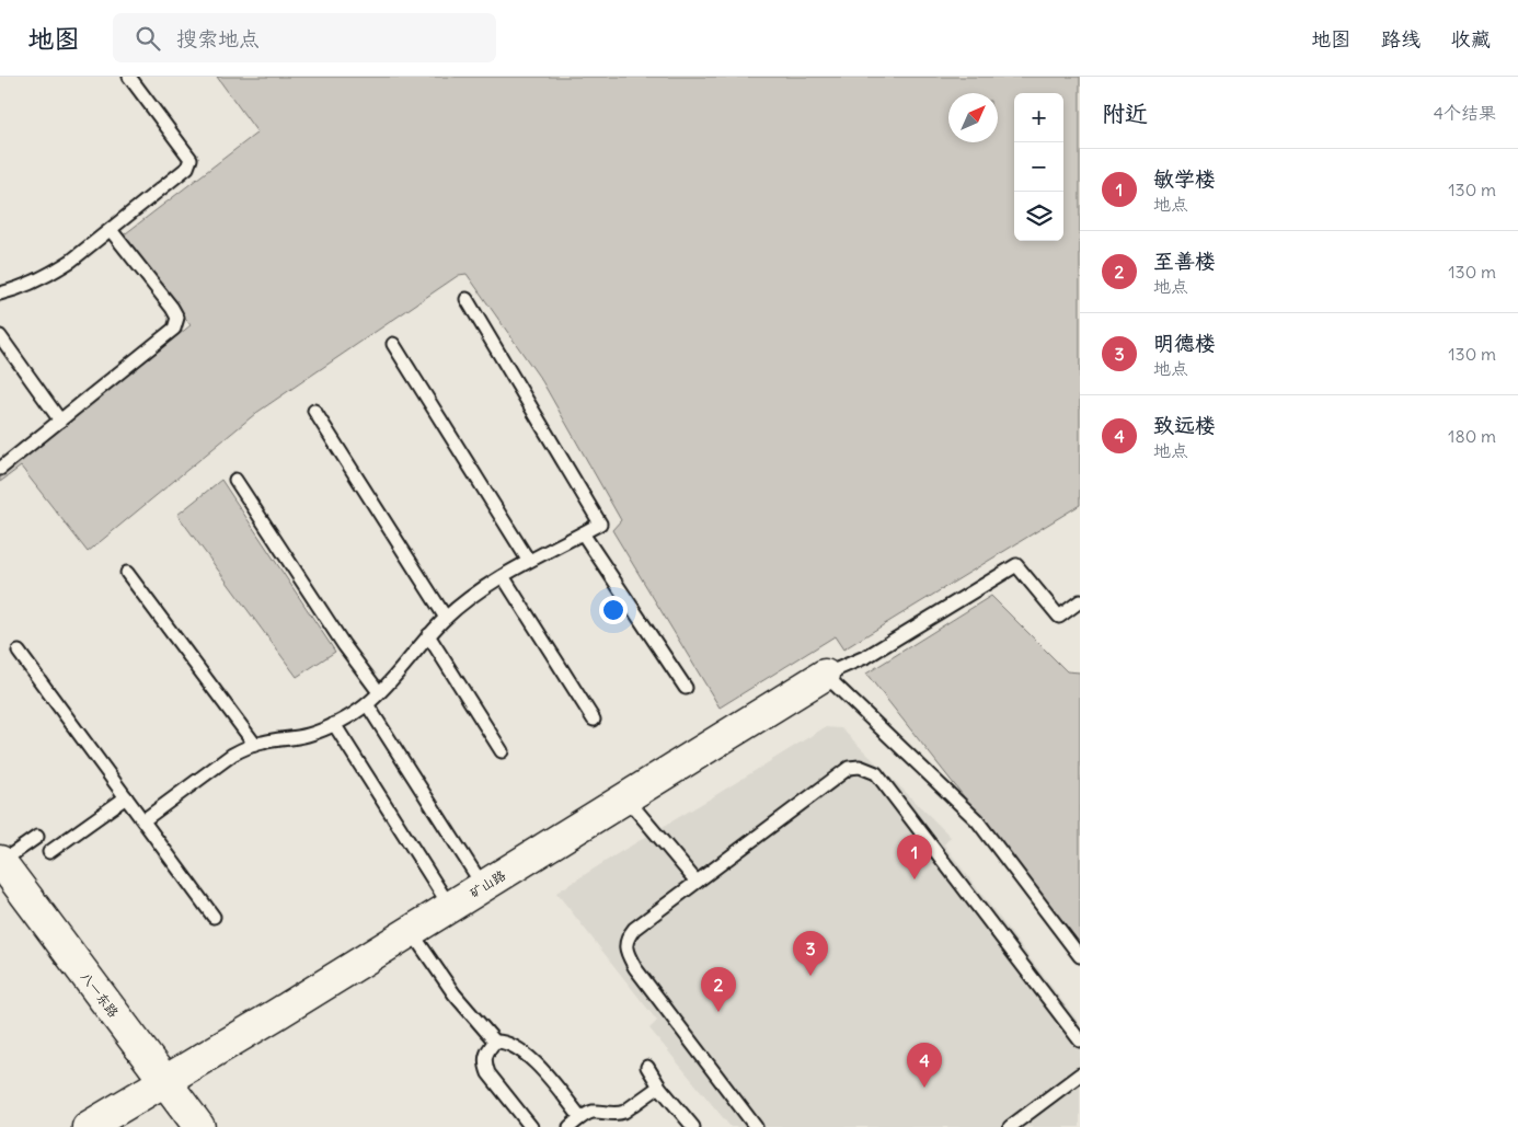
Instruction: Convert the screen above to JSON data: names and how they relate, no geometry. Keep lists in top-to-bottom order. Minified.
{"streets":{"street":["矿山路","八一东路"]},"crossings":[["矿山路","八一东路"]],"north":"top right","page":{"header":"地图","search":"搜索地点","nav":["地图","路线","收藏"],"heading":["附近","4个结果"],"map_buttons":["+","−"],"list":[{"mark":"1","name":"敏学楼","note":"地点","value":"130 m"},{"mark":"2","name":"至善楼","note":"地点","value":"130 m"},{"mark":"3","name":"明德楼","note":"地点","value":"130 m"},{"mark":"4","name":"致远楼","note":"地点","value":"180 m"}],"pins":["1","3","2","4"]}}
